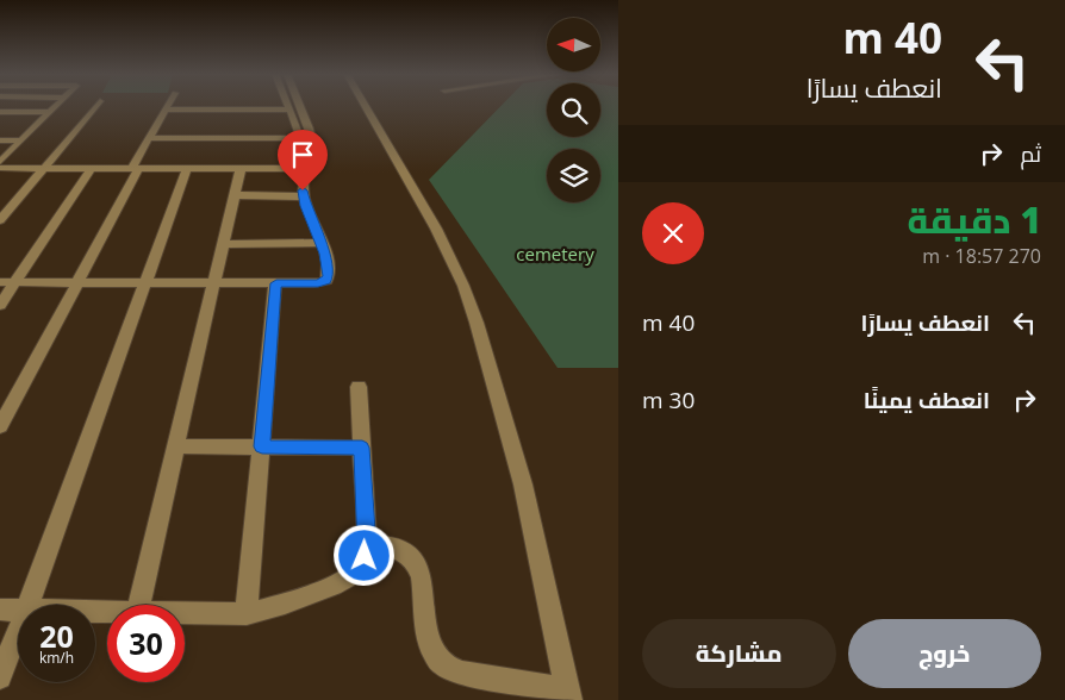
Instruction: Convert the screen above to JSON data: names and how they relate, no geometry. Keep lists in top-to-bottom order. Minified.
{"parks":["cemetery"],"north":"left","page":{"turn":["40 m","انعطف يسارًا"],"then":"ثم","heading":["1 دقيقة","270 m · 18:57"],"list":[{"name":"انعطف يسارًا","value":"40 m"},{"name":"انعطف يمينًا","value":"30 m"}],"speed":"20 km/h","limit":"30","buttons":["خروج","مشاركة"]}}
